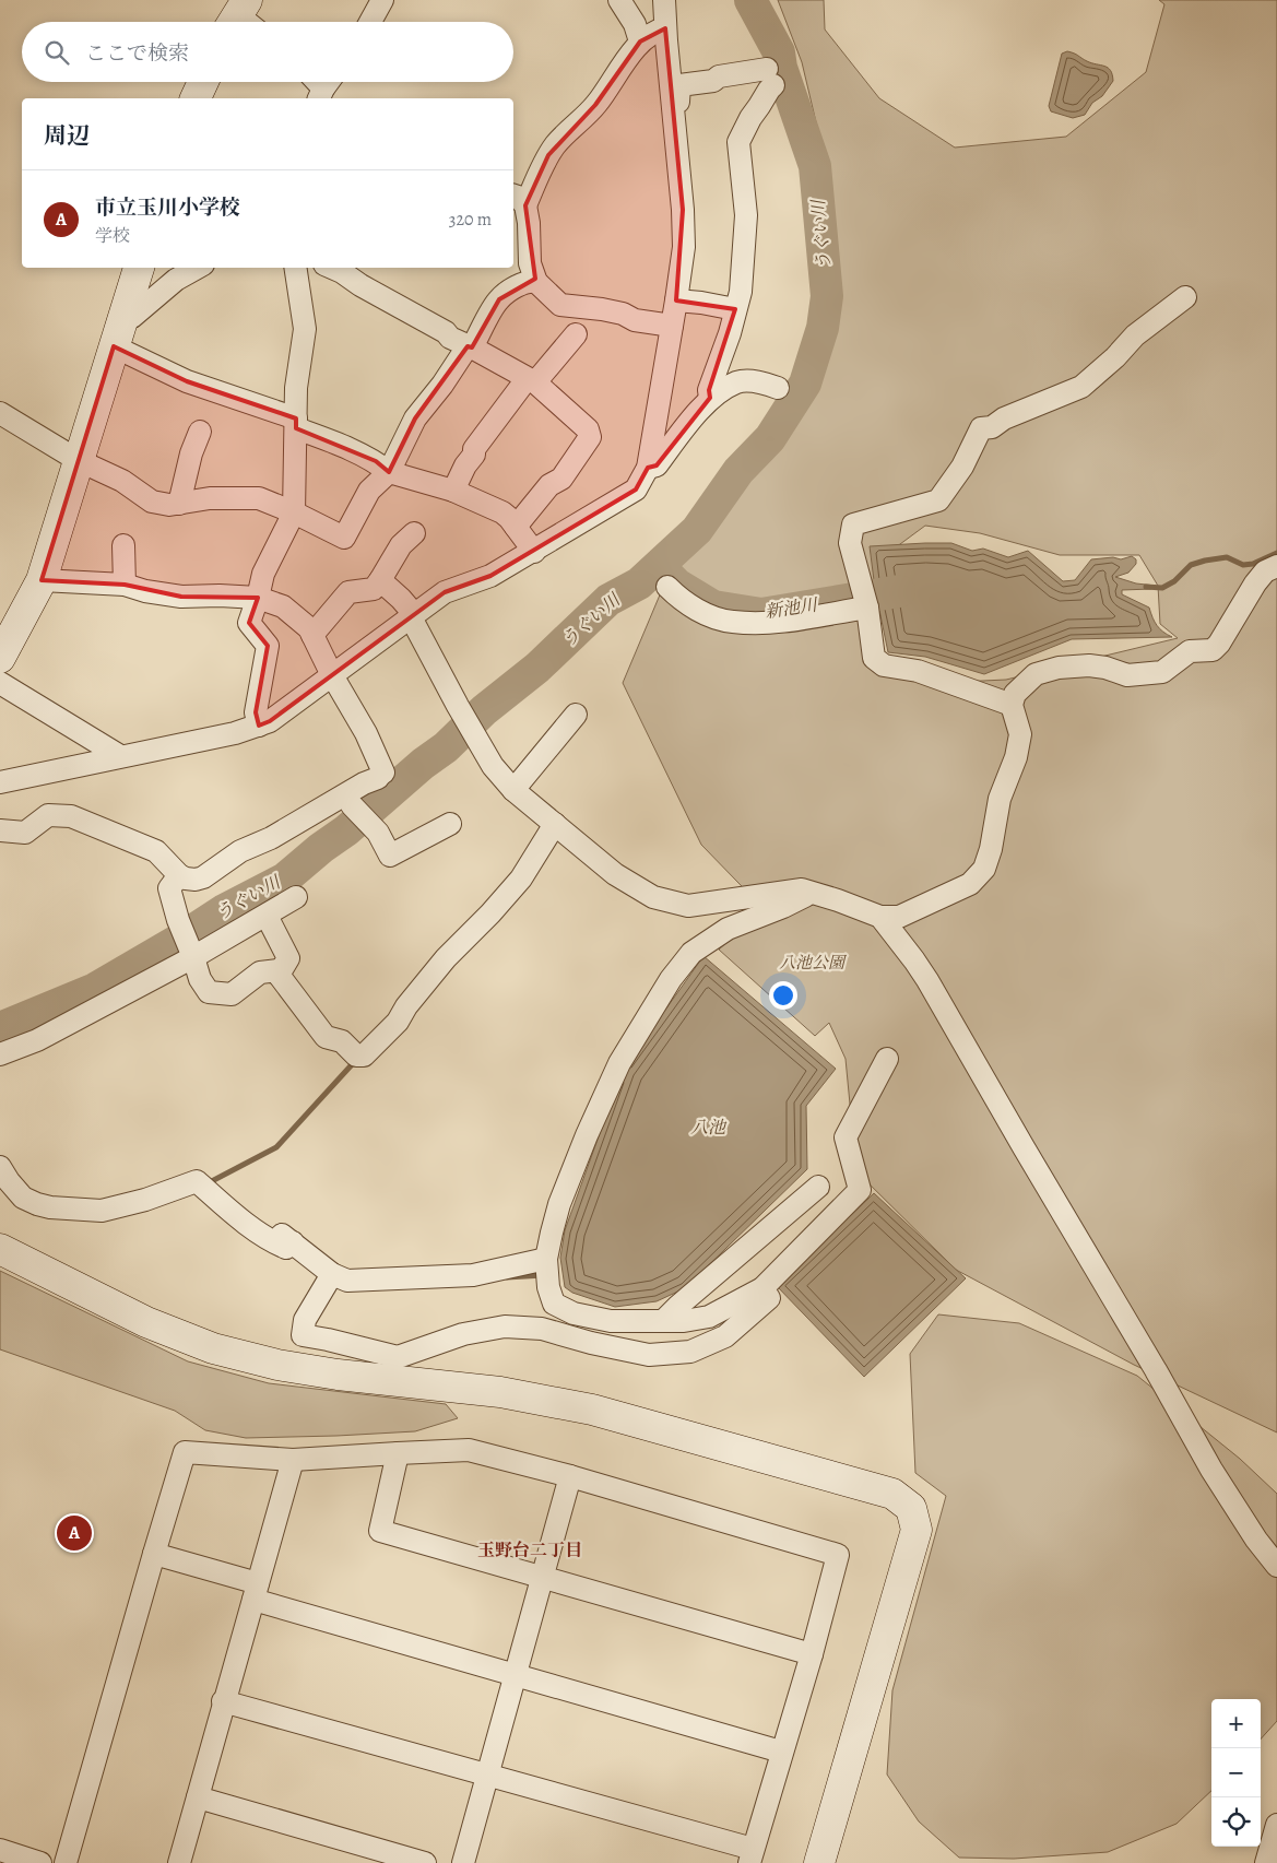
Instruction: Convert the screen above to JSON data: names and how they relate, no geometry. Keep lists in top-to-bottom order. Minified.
{"districts":["玉野台二丁目"],"water":["うぐい川","新池川","八池"],"parks":["八池公園"],"page":{"search":"ここで検索","heading":"周辺","list":[{"mark":"A","name":"市立玉川小学校","note":"学校","value":"320 m"}],"pins":"A","map_buttons":["+","−"]}}
